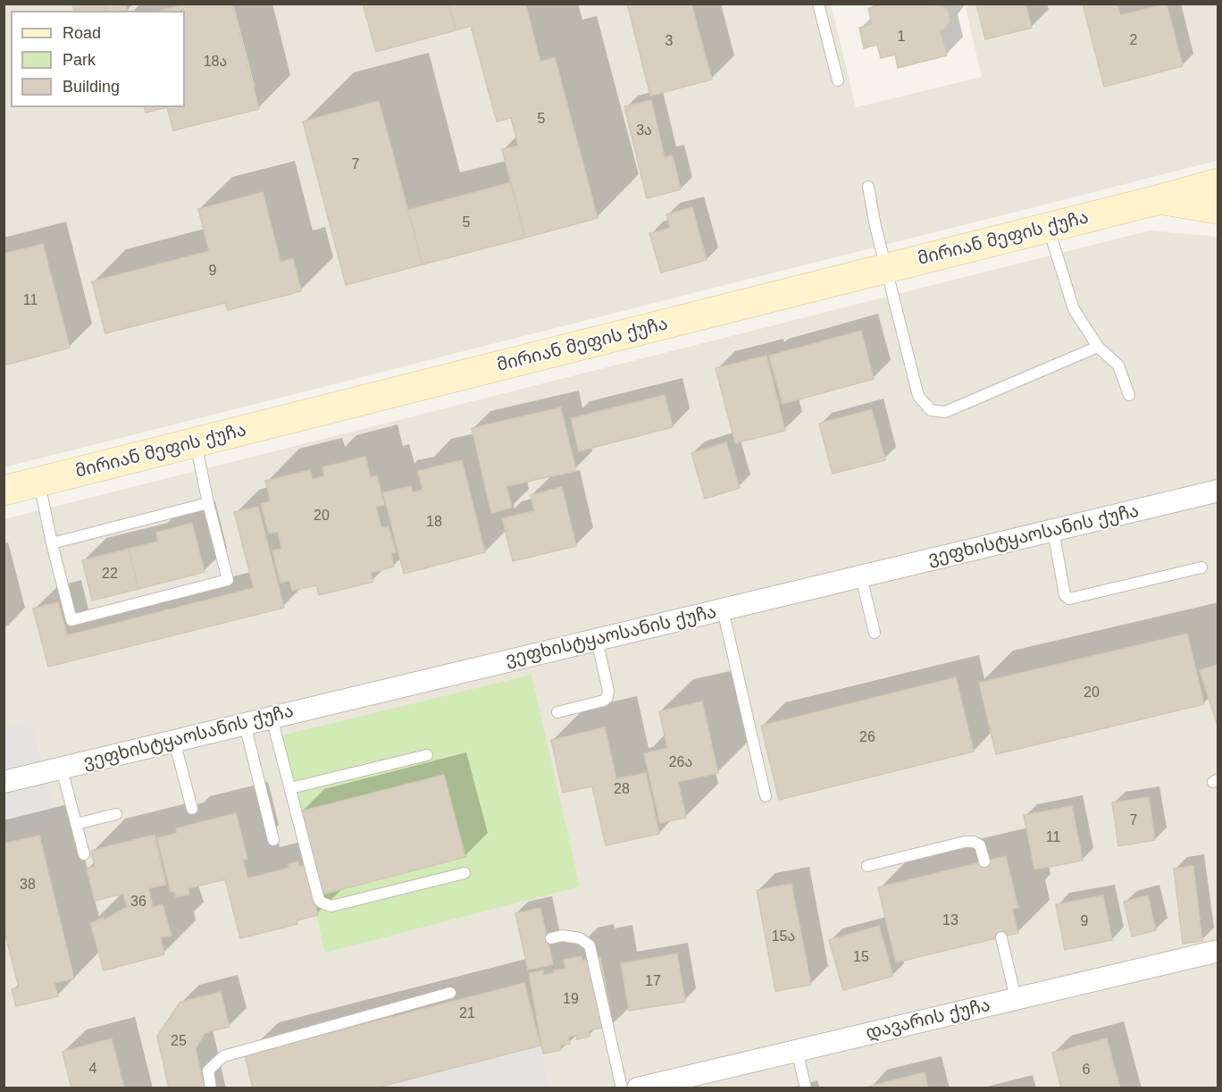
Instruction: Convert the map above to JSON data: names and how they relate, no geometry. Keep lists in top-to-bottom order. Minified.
{"streets":{"main road":["მირიან მეფის ქუჩა"],"street":["ვეფხისტყაოსანის ქუჩა","დავარის ქუჩა"]},"house_numbers":["1","2","3","18ა","5","3ა","7","5","9","11","20","18","22","20","26","26ა","28","7","11","38","36","13","9","15ა","15","17","19","21","25","4","6"],"legend":["Road","Park","Building"]}
